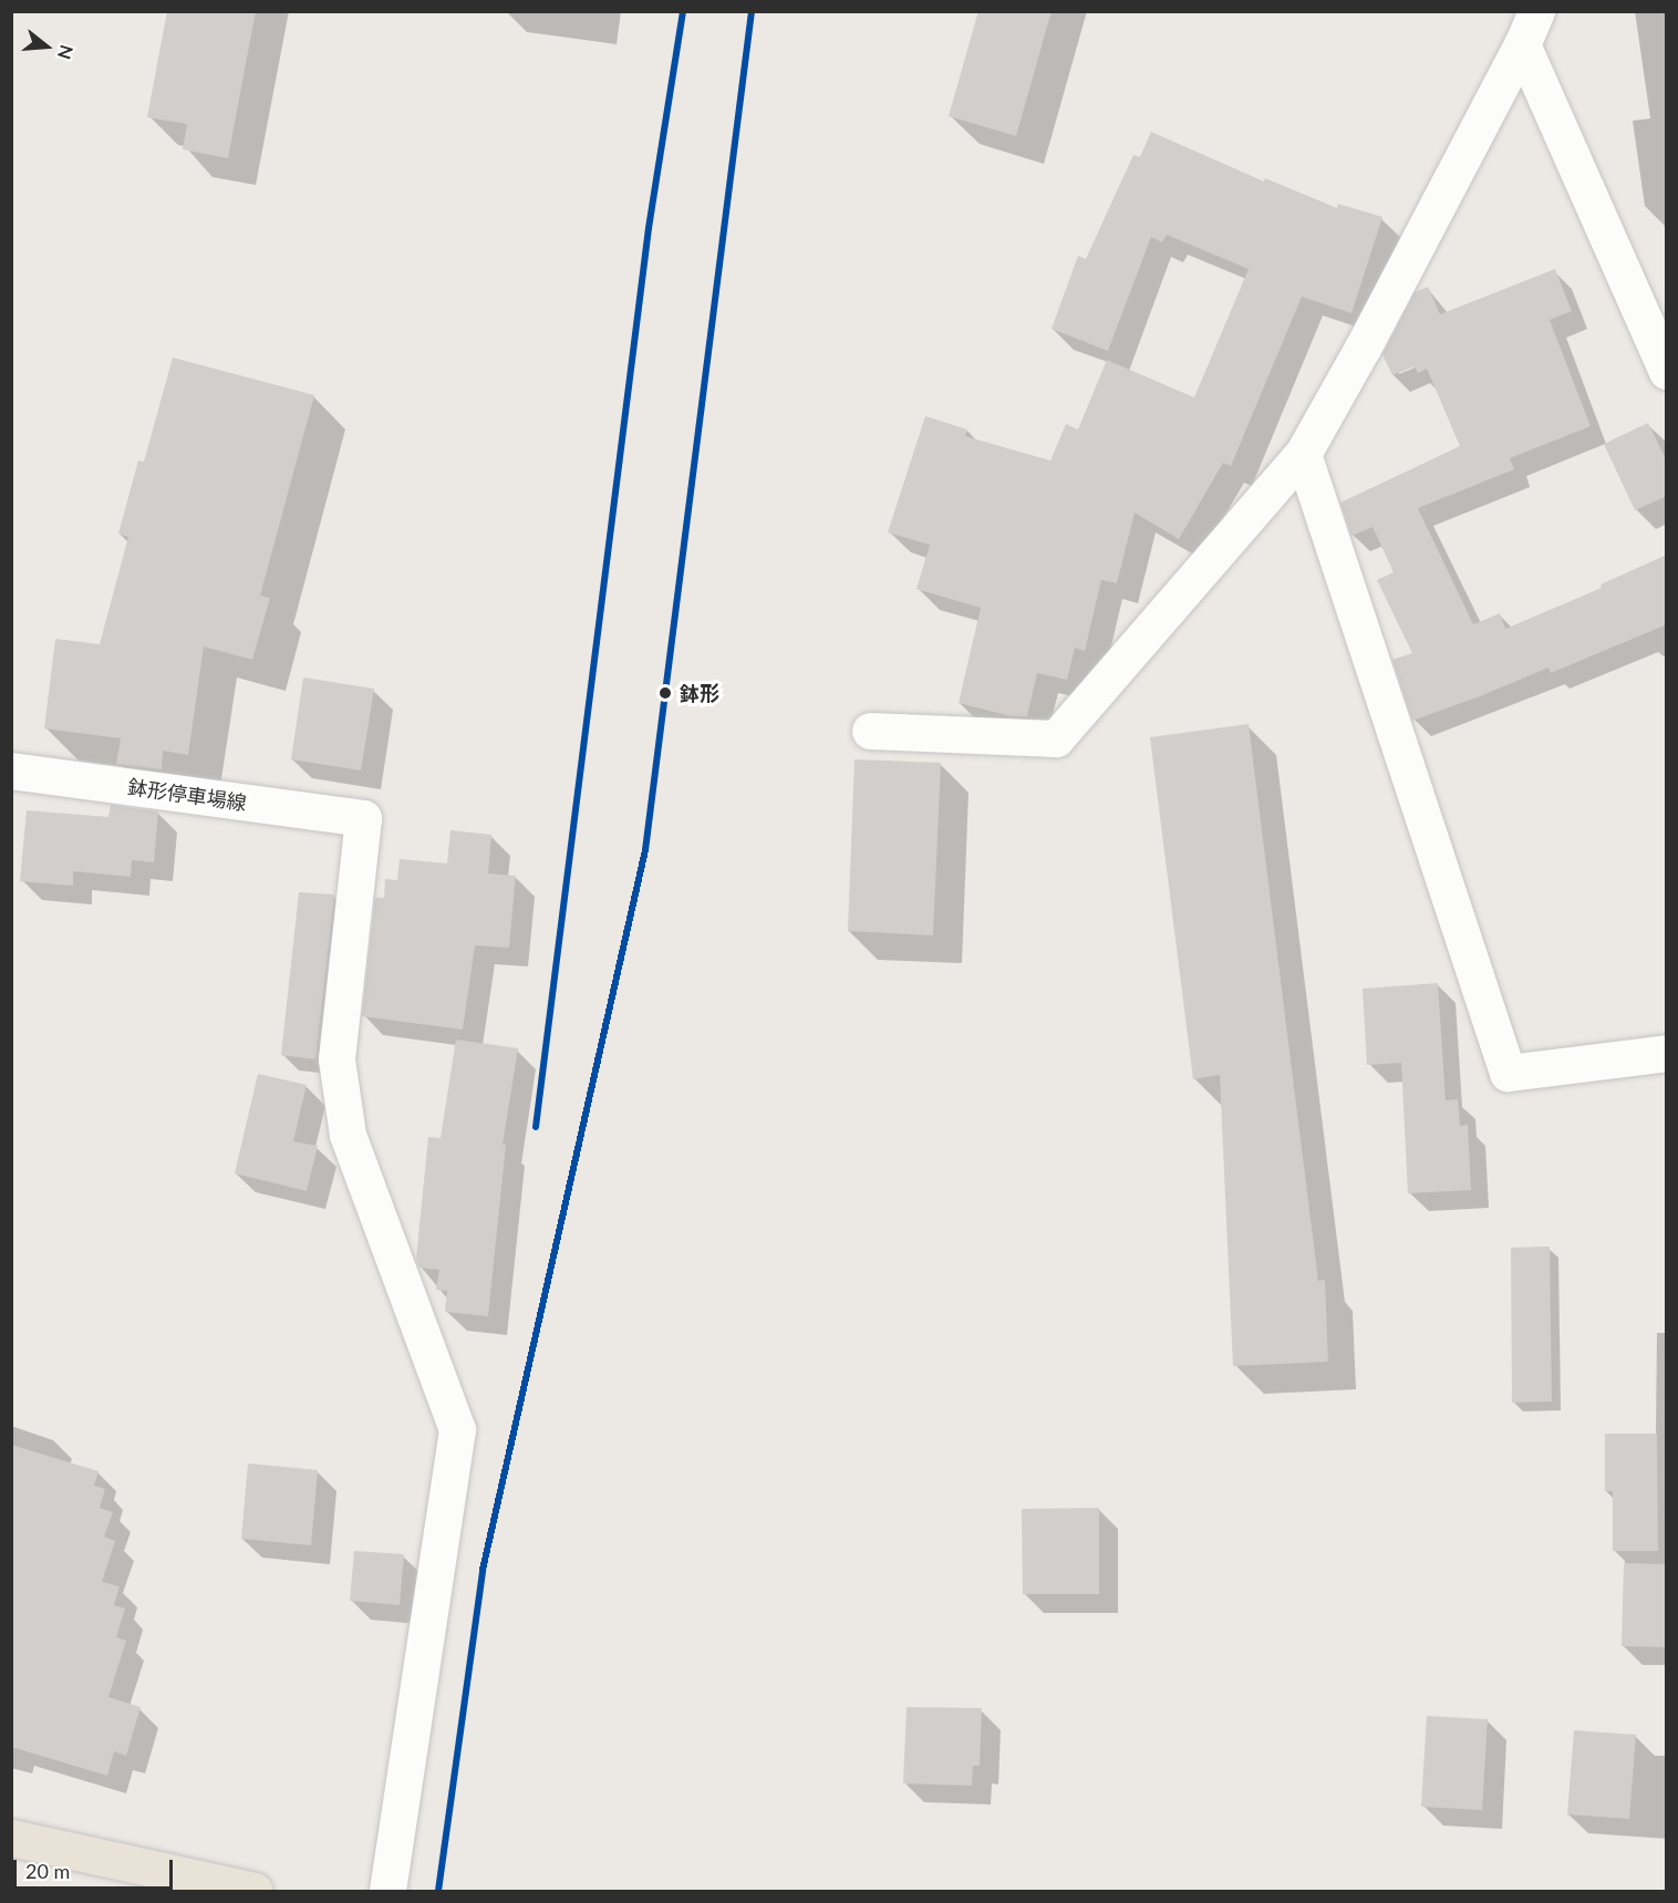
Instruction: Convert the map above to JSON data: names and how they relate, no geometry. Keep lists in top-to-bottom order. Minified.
{"streets":{"street":["鉢形停車場線"]},"places":["鉢形"],"scale_bar":"20 m","north":"right"}
